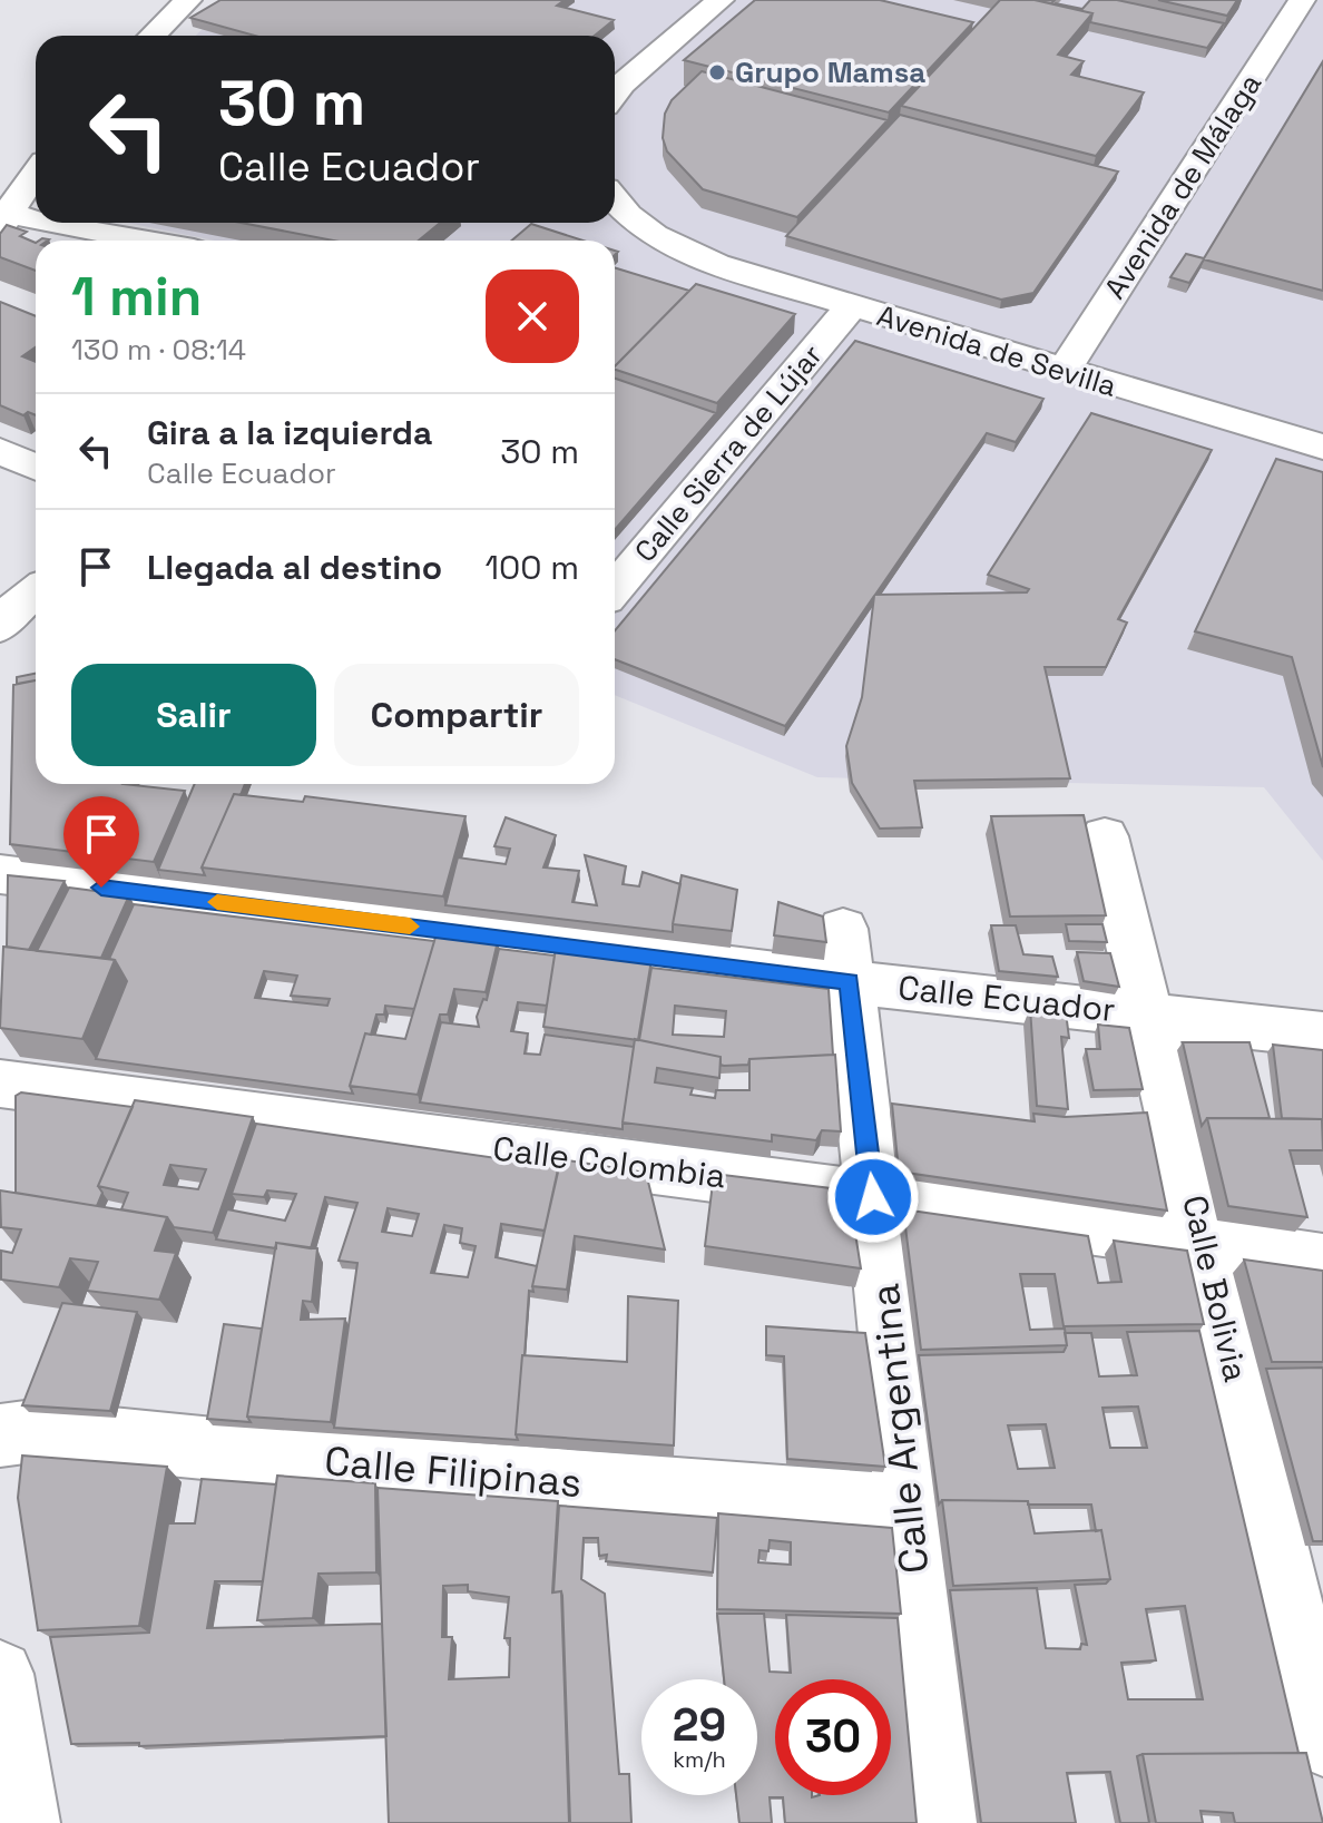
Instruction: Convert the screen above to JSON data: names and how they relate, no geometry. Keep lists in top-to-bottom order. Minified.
{"streets":{"street":["Avenida de Málaga","Avenida de Sevilla","Calle Sierra de Lújar","Calle Ecuador","Calle Colombia","Calle Bolivia","Calle Argentina","Calle Filipinas"]},"crossings":[["Avenida de Málaga","Avenida de Sevilla"],["Avenida de Sevilla","Calle Sierra de Lújar"],["Calle Ecuador","Calle Bolivia"],["Calle Ecuador","Calle Argentina"],["Calle Colombia","Calle Bolivia"],["Calle Colombia","Calle Argentina"],["Calle Argentina","Calle Filipinas"]],"places":["Grupo Mamsa"],"page":{"turn":["30 m","Calle Ecuador"],"heading":["1 min","130 m · 08:14"],"list":[{"name":"Gira a la izquierda","note":"Calle Ecuador","value":"30 m"},{"name":"Llegada al destino","value":"100 m"}],"buttons":["Salir","Compartir"],"speed":"29 km/h","limit":"30"}}
